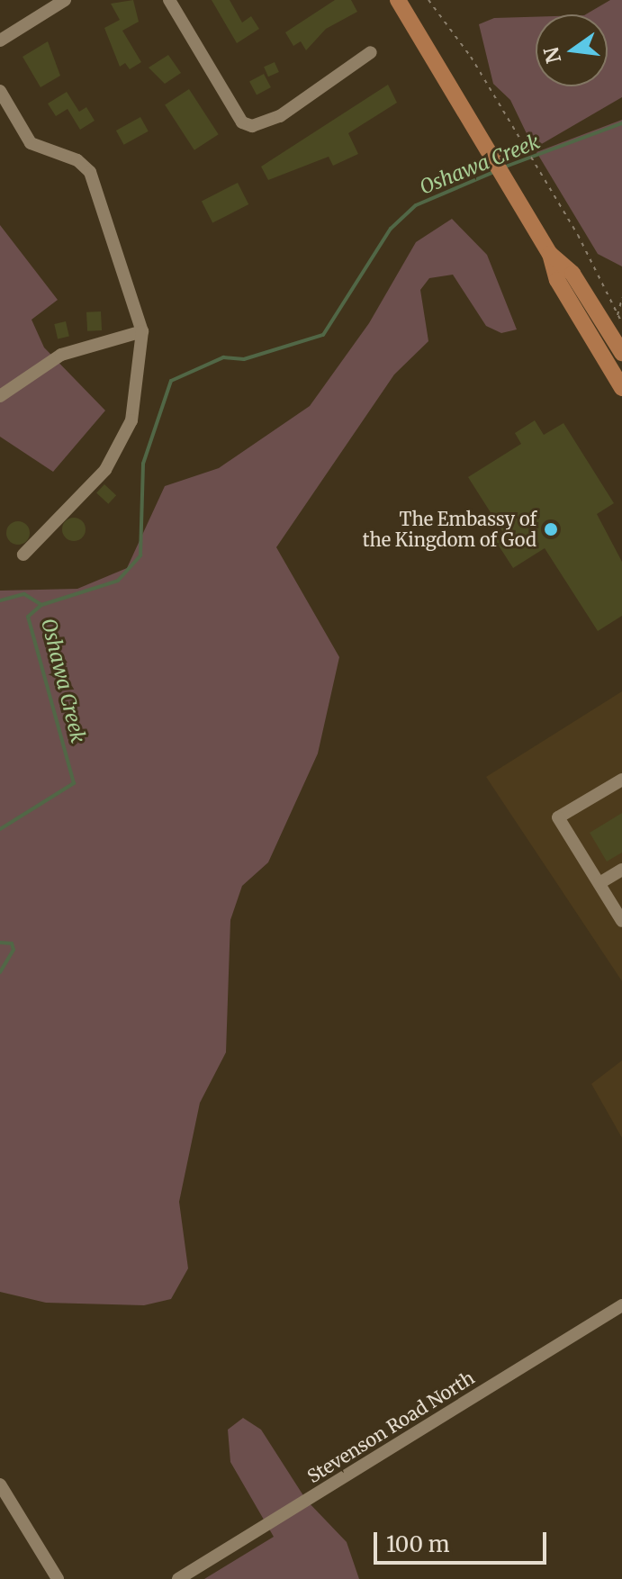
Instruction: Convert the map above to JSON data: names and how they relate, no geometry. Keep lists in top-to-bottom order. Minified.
{"streets":{"street":["Stevenson Road North"]},"water":["Oshawa Creek"],"places":["The Embassy of the Kingdom of God"],"scale_bar":"100 m","north":"left"}
